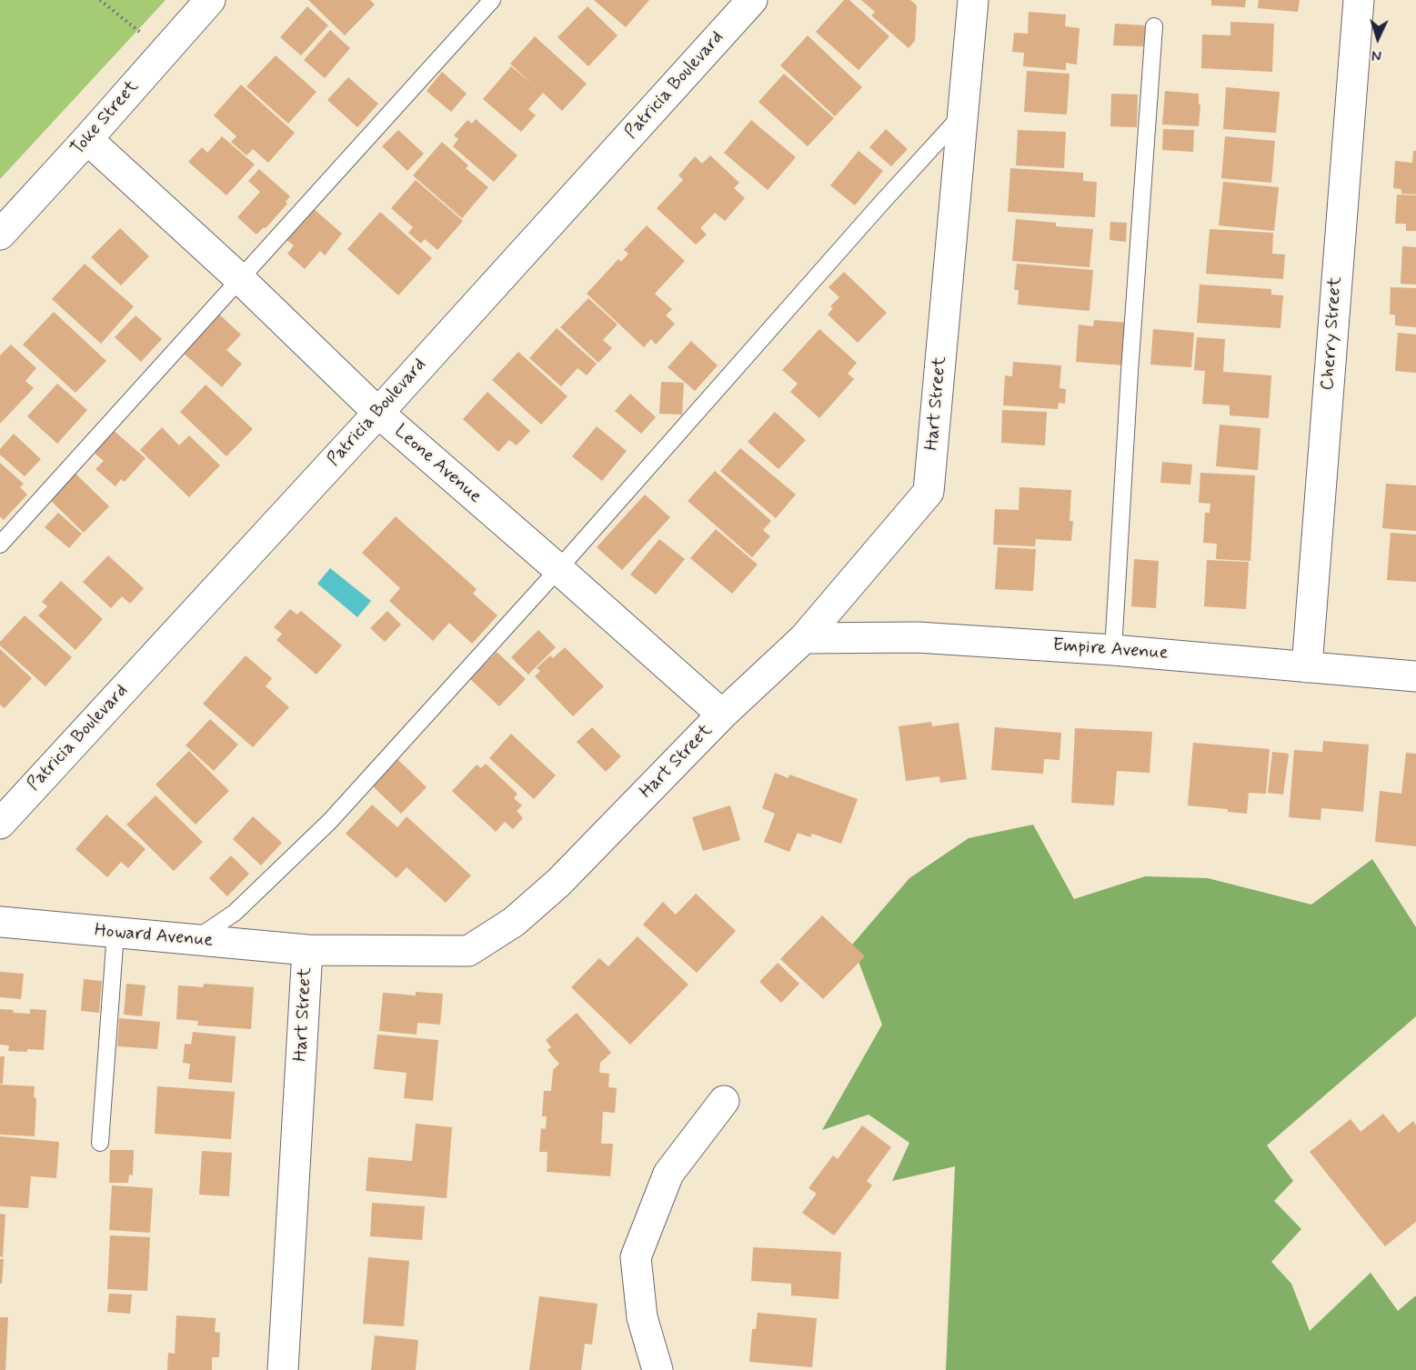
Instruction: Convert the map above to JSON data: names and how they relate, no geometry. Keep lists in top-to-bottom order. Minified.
{"streets":{"street":["Patricia Boulevard","Toke Street","Cherry Street","Hart Street","Leone Avenue","Empire Avenue","Howard Avenue"]},"crossings":[["Patricia Boulevard","Leone Avenue"],["Toke Street","Leone Avenue"],["Cherry Street","Empire Avenue"],["Hart Street","Leone Avenue"],["Hart Street","Empire Avenue"],["Hart Street","Howard Avenue"]],"north":"bottom"}
